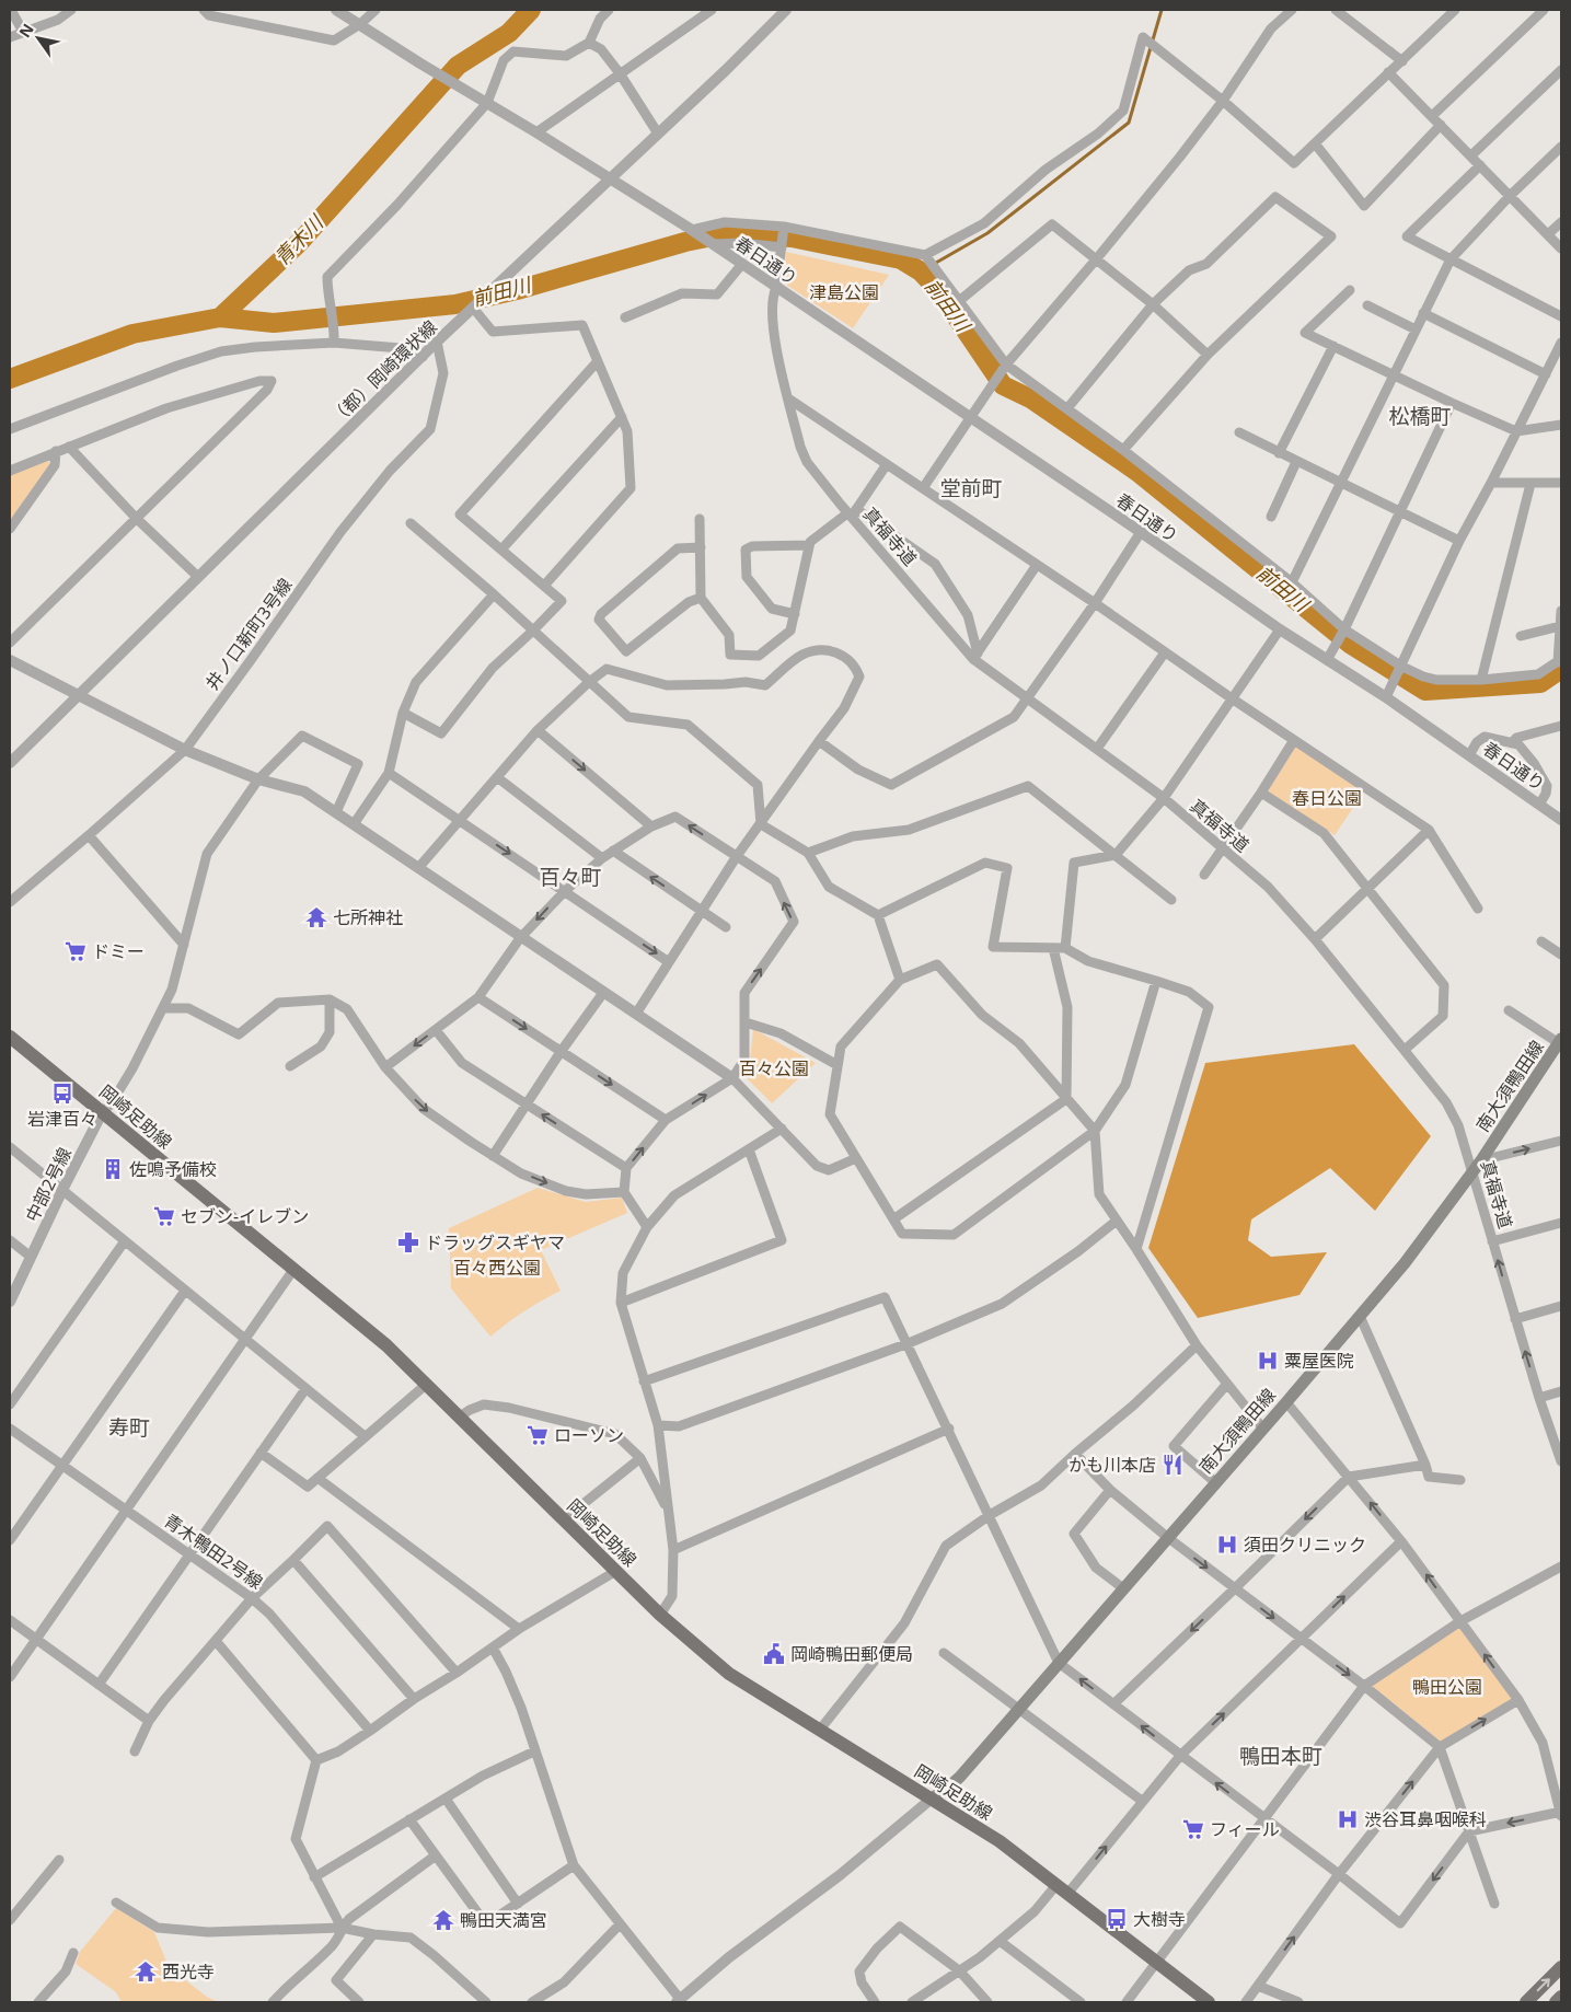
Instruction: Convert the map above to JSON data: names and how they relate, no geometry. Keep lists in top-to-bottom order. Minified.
{"streets":{"main road":["南大須鴨田線","岡崎足助線"],"street":["春日通り","（都）岡崎環状線","真福寺道","井ノ口新町3号線","中部2号線","青木鴨田2号線"]},"crossings":[["春日通り","真福寺道"],["（都）岡崎環状線","井ノ口新町3号線"],["真福寺道","南大須鴨田線"],["南大須鴨田線","岡崎足助線"],["岡崎足助線","中部2号線"]],"districts":["松橋町","堂前町","百々町","寿町","鴨田本町"],"water":["青木川","前田川"],"parks":["津島公園","春日公園","百々公園","百々西公園","鴨田公園"],"places":{"temple":["七所神社","鴨田天満宮","西光寺"],"supermarket":["ドミー","セブン-イレブン","ローソン","フィール"],"bus stop":["岩津百々","大樹寺"],"building":["佐鳴予備校"],"pharmacy":["ドラッグスギヤマ"],"hospital":["粟屋医院","須田クリニック","渋谷耳鼻咽喉科"],"restaurant":["かも川本店"],"public building":["岡崎鴨田郵便局"]},"north":"top left"}
